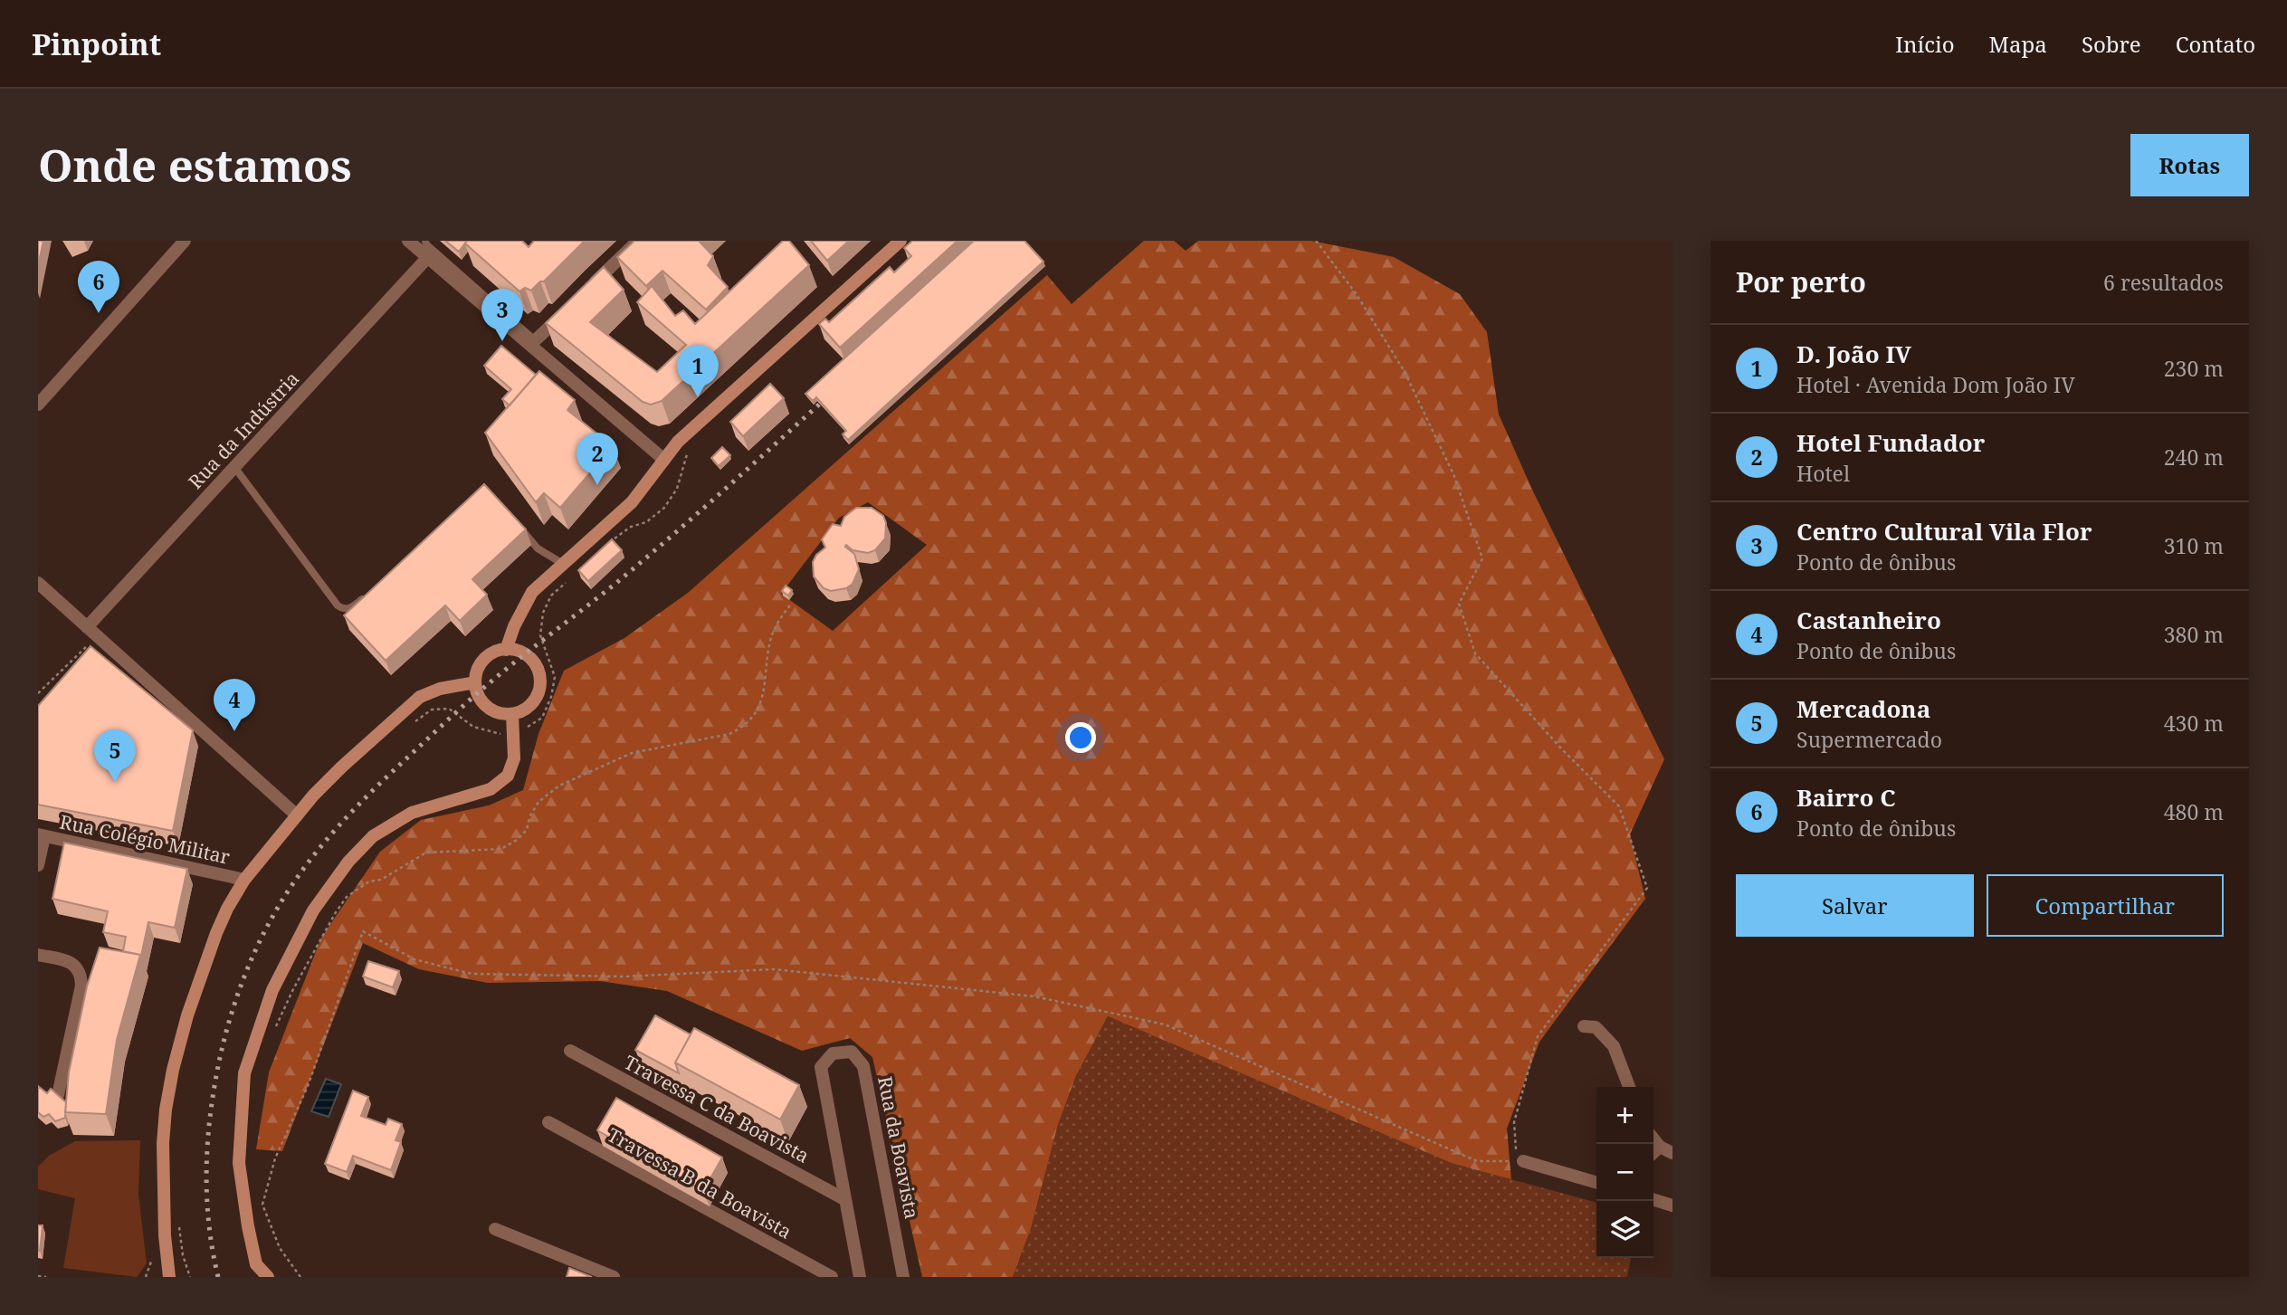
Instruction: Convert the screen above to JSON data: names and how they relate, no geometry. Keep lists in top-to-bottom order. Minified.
{"streets":{"street":["Rua da Indústria","Rua Colégio Militar","Travessa C da Boavista","Rua da Boavista","Travessa B da Boavista"]},"crossings":[["Travessa C da Boavista","Rua da Boavista"]],"page":{"header":"Pinpoint","nav":["Início","Mapa","Sobre","Contato"],"buttons":["Rotas",["Salvar","Compartilhar"]],"title":"Onde estamos","heading":["Por perto","6 resultados"],"pins":["6","3","1","2","4","5"],"list":[{"mark":"1","name":"D. João IV","note":"Hotel · Avenida Dom João IV","value":"230 m"},{"mark":"2","name":"Hotel Fundador","note":"Hotel","value":"240 m"},{"mark":"3","name":"Centro Cultural Vila Flor","note":"Ponto de ônibus","value":"310 m"},{"mark":"4","name":"Castanheiro","note":"Ponto de ônibus","value":"380 m"},{"mark":"5","name":"Mercadona","note":"Supermercado","value":"430 m"},{"mark":"6","name":"Bairro C","note":"Ponto de ônibus","value":"480 m"}],"map_buttons":["+","−"]}}
